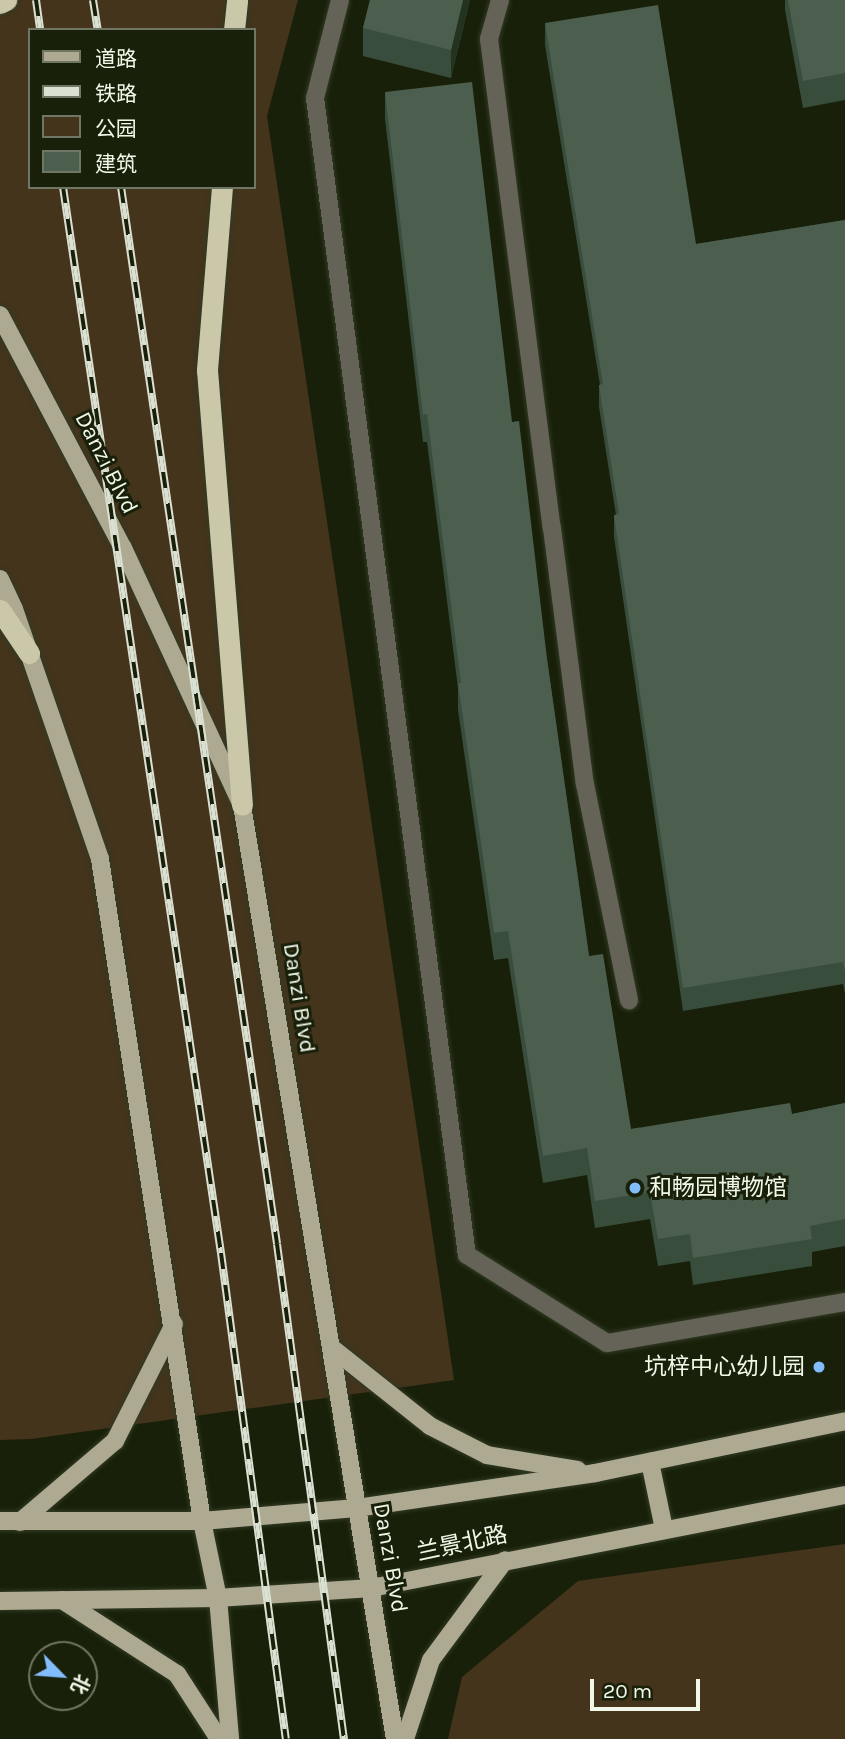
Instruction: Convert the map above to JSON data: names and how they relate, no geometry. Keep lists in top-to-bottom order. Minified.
{"streets":{"main road":["Danzi Blvd","兰景北路"]},"crossings":[["Danzi Blvd","兰景北路"]],"places":["和畅园博物馆","坑梓中心幼儿园"],"legend":["道路","铁路","公园","建筑"],"scale_bar":"20 m","north":"bottom right"}
